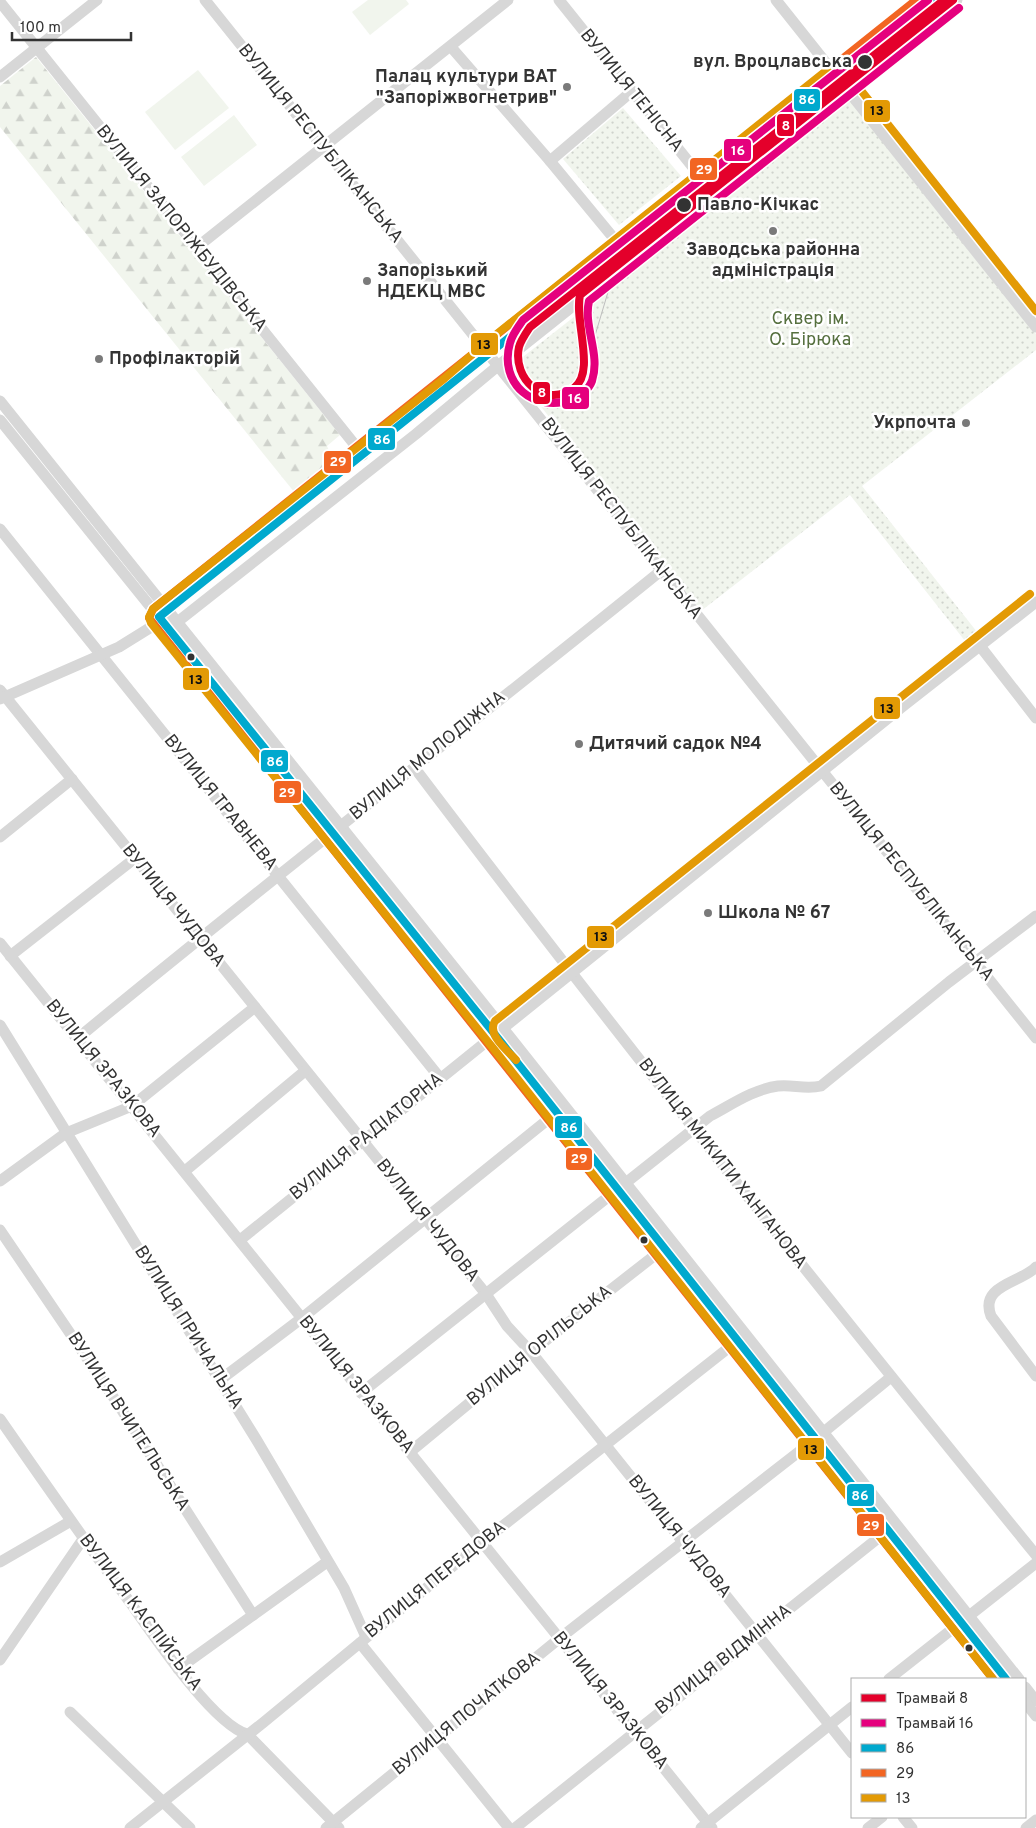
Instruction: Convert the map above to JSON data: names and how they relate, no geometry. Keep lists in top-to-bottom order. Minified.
{"streets":{"street":["ВУЛИЦЯ ТЕНІСНА","ВУЛИЦЯ РЕСПУБЛІКАНСЬКА","ВУЛИЦЯ ЗАПОРІЖБУДІВСЬКА","ВУЛИЦЯ МОЛОДІЖНА","ВУЛИЦЯ ТРАВНЕВА","ВУЛИЦЯ ЧУДОВА","ВУЛИЦЯ ЗРАЗКОВА","ВУЛИЦЯ РАДІАТОРНА","ВУЛИЦЯ МИКИТИ ХАНГАНОВА","ВУЛИЦЯ ПРИЧАЛЬНА","ВУЛИЦЯ ОРІЛЬСЬКА","ВУЛИЦЯ ВЧИТЕЛЬСЬКА","ВУЛИЦЯ ПЕРЕДОВА","ВУЛИЦЯ КАСПІЙСЬКА","ВУЛИЦЯ ВІДМІННА","ВУЛИЦЯ ПОЧАТКОВА"]},"crossings":[["ВУЛИЦЯ РЕСПУБЛІКАНСЬКА","ВУЛИЦЯ МОЛОДІЖНА"],["ВУЛИЦЯ РЕСПУБЛІКАНСЬКА","ВУЛИЦЯ РАДІАТОРНА"],["ВУЛИЦЯ МОЛОДІЖНА","ВУЛИЦЯ ТРАВНЕВА"],["ВУЛИЦЯ МОЛОДІЖНА","ВУЛИЦЯ ЧУДОВА"],["ВУЛИЦЯ МОЛОДІЖНА","ВУЛИЦЯ ЗРАЗКОВА"],["ВУЛИЦЯ МОЛОДІЖНА","ВУЛИЦЯ МИКИТИ ХАНГАНОВА"],["ВУЛИЦЯ ТРАВНЕВА","ВУЛИЦЯ РАДІАТОРНА"],["ВУЛИЦЯ ЧУДОВА","ВУЛИЦЯ РАДІАТОРНА"],["ВУЛИЦЯ ЧУДОВА","ВУЛИЦЯ ОРІЛЬСЬКА"],["ВУЛИЦЯ ЧУДОВА","ВУЛИЦЯ ПЕРЕДОВА"],["ВУЛИЦЯ ЧУДОВА","ВУЛИЦЯ ВІДМІННА"],["ВУЛИЦЯ ЧУДОВА","ВУЛИЦЯ ПОЧАТКОВА"],["ВУЛИЦЯ ЗРАЗКОВА","ВУЛИЦЯ РАДІАТОРНА"],["ВУЛИЦЯ ЗРАЗКОВА","ВУЛИЦЯ ОРІЛЬСЬКА"],["ВУЛИЦЯ ЗРАЗКОВА","ВУЛИЦЯ ПЕРЕДОВА"],["ВУЛИЦЯ ЗРАЗКОВА","ВУЛИЦЯ ВІДМІННА"],["ВУЛИЦЯ ЗРАЗКОВА","ВУЛИЦЯ ПОЧАТКОВА"],["ВУЛИЦЯ РАДІАТОРНА","ВУЛИЦЯ МИКИТИ ХАНГАНОВА"],["ВУЛИЦЯ МИКИТИ ХАНГАНОВА","ВУЛИЦЯ ПОЧАТКОВА"],["ВУЛИЦЯ ПРИЧАЛЬНА","ВУЛИЦЯ ПЕРЕДОВА"],["ВУЛИЦЯ ПРИЧАЛЬНА","ВУЛИЦЯ ПОЧАТКОВА"],["ВУЛИЦЯ ПЕРЕДОВА","ВУЛИЦЯ КАСПІЙСЬКА"],["ВУЛИЦЯ КАСПІЙСЬКА","ВУЛИЦЯ ПОЧАТКОВА"]],"parks":["Сквер ім. О. Бірюка"],"places":["вул. Вроцлавська","Палац культури ВАТ \"Запоріжвогнетрив\"","Павло-Кічкас","Заводська районна адміністрація","Запорізький НДЕКЦ МВС","Профілакторій","Укрпочта","Дитячий садок №4","Школа № 67"],"lines":["tram line 8","tram line 16","transit line 86","transit line 29","transit line 13"],"legend":["Трамвай 8","Трамвай 16","86","29","13"],"scale_bar":"100 m"}
